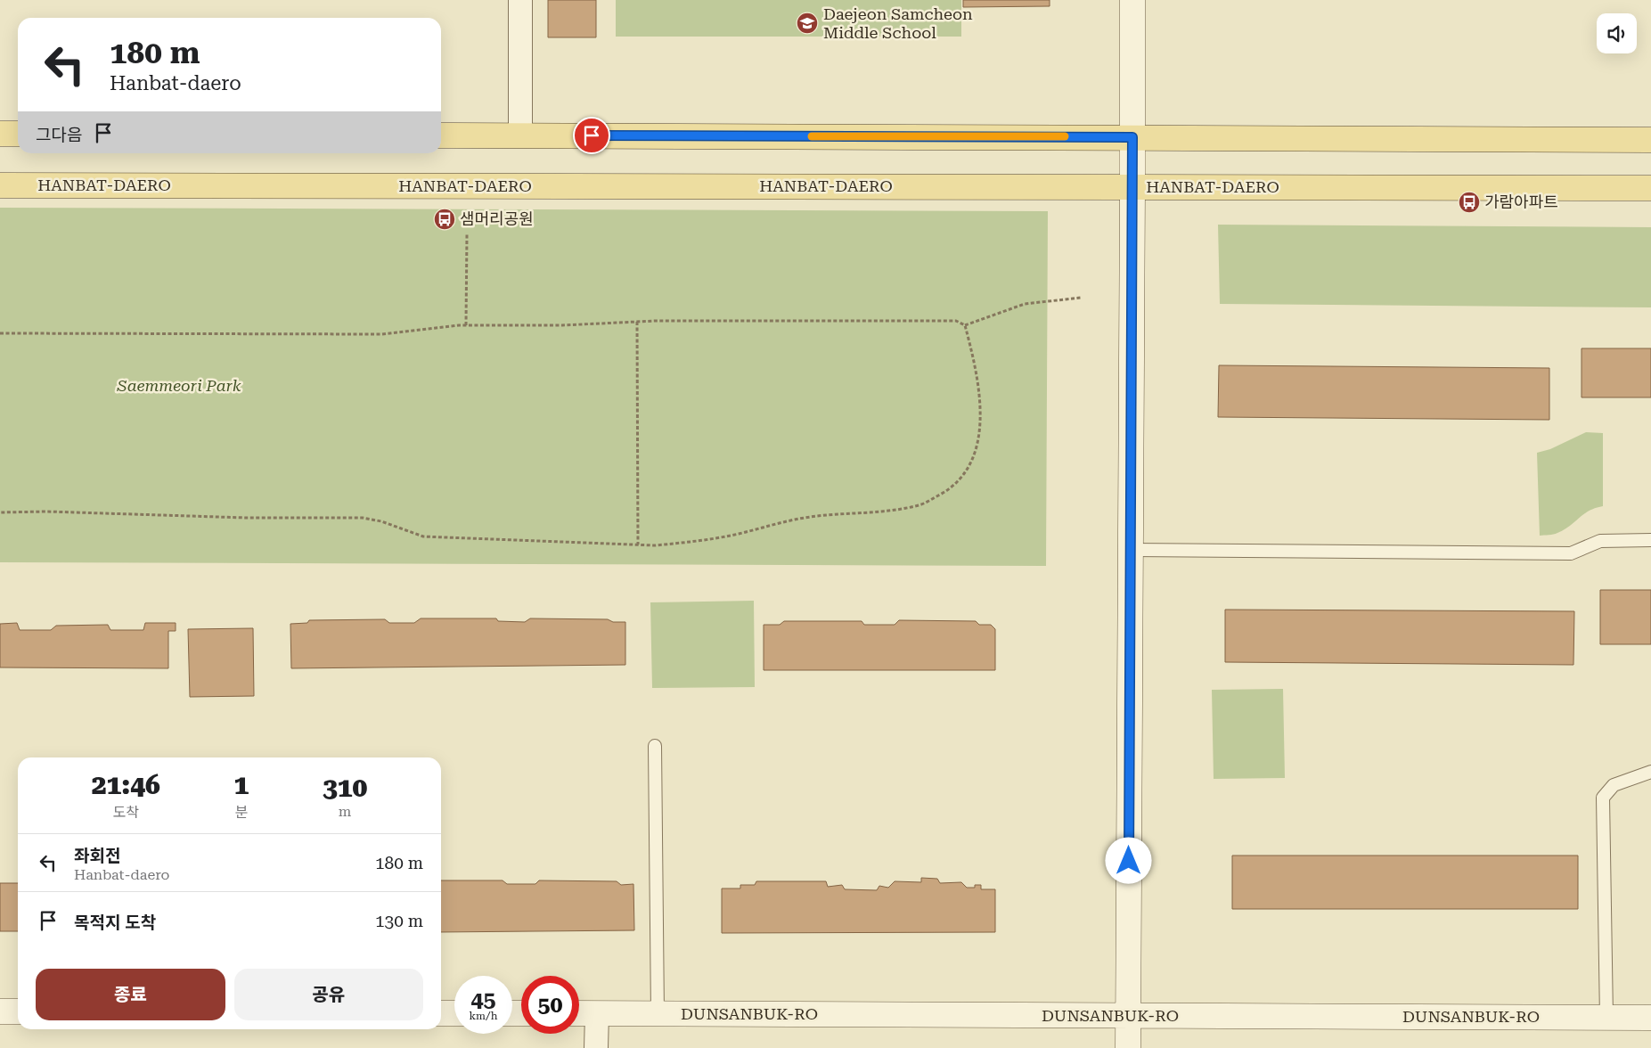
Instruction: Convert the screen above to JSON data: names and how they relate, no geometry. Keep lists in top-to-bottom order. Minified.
{"streets":{"main road":["HANBAT-DAERO","DUNSANBUK-RO"]},"parks":["Saemmeori Park"],"places":{"school or university":["Daejeon Samcheon Middle School"],"bus stop":["가람아파트","샘머리공원"]},"page":{"turn":["180 m","Hanbat-daero"],"then":"그다음","eta":["21:46","도착","1","분","310","m"],"list":[{"name":"좌회전","note":"Hanbat-daero","value":"180 m"},{"name":"목적지 도착","value":"130 m"}],"buttons":["종료","공유"],"speed":"45 km/h","limit":"50"}}
